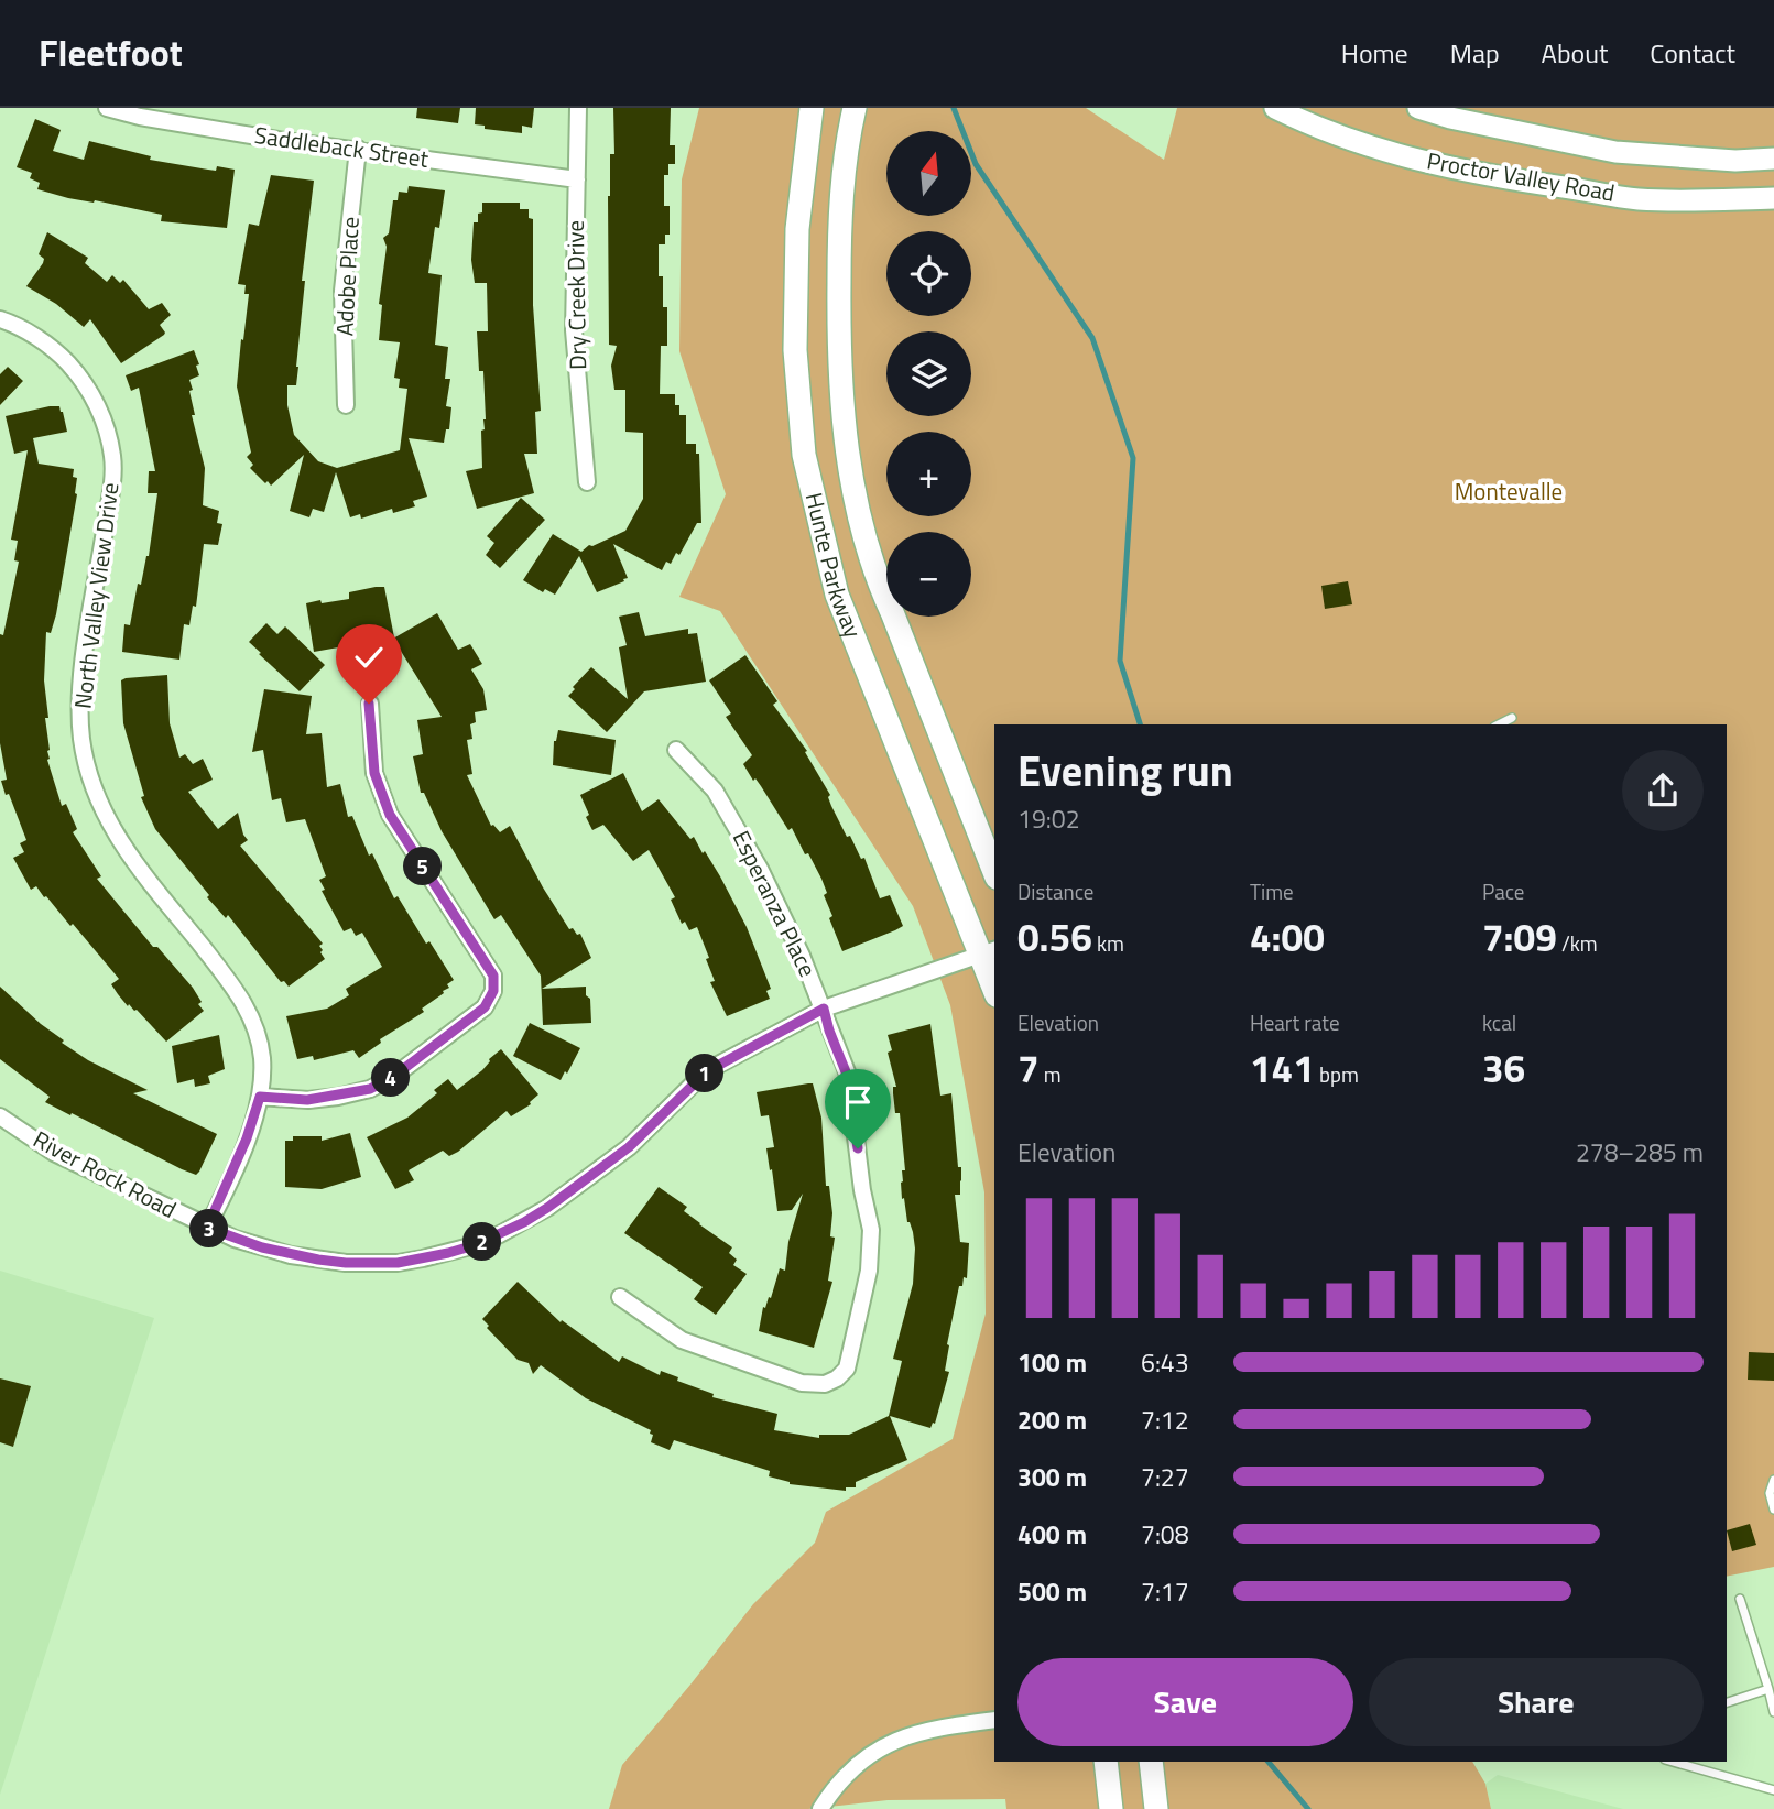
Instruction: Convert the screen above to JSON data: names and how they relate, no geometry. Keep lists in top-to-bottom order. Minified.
{"streets":{"main road":["Hunte Parkway"],"street":["Saddleback Street","Proctor Valley Road","Adobe Place","Dry Creek Drive","North Valley View Drive","Esperanza Place","River Rock Road"]},"crossings":[["Saddleback Street","Adobe Place"],["Saddleback Street","Dry Creek Drive"],["Hunte Parkway","River Rock Road"],["North Valley View Drive","River Rock Road"],["Esperanza Place","River Rock Road"]],"parks":["Montevalle"],"north":"top","page":{"header":"Fleetfoot","nav":["Home","Map","About","Contact"],"map_buttons":["+","−"],"heading":["Evening run","19:02"],"pins":["5","1","4","3","2"],"stats":[["Distance","0.56 km"],["Time","4:00"],["Pace","7:09 /km"],["Elevation","7 m"],["Heart rate","141 bpm"],["kcal","36"]],"chart":["Elevation","278–285 m"],"list":[{"name":"100 m","note":"6:43"},{"name":"200 m","note":"7:12"},{"name":"300 m","note":"7:27"},{"name":"400 m","note":"7:08"},{"name":"500 m","note":"7:17"}],"buttons":["Save","Share"]}}
